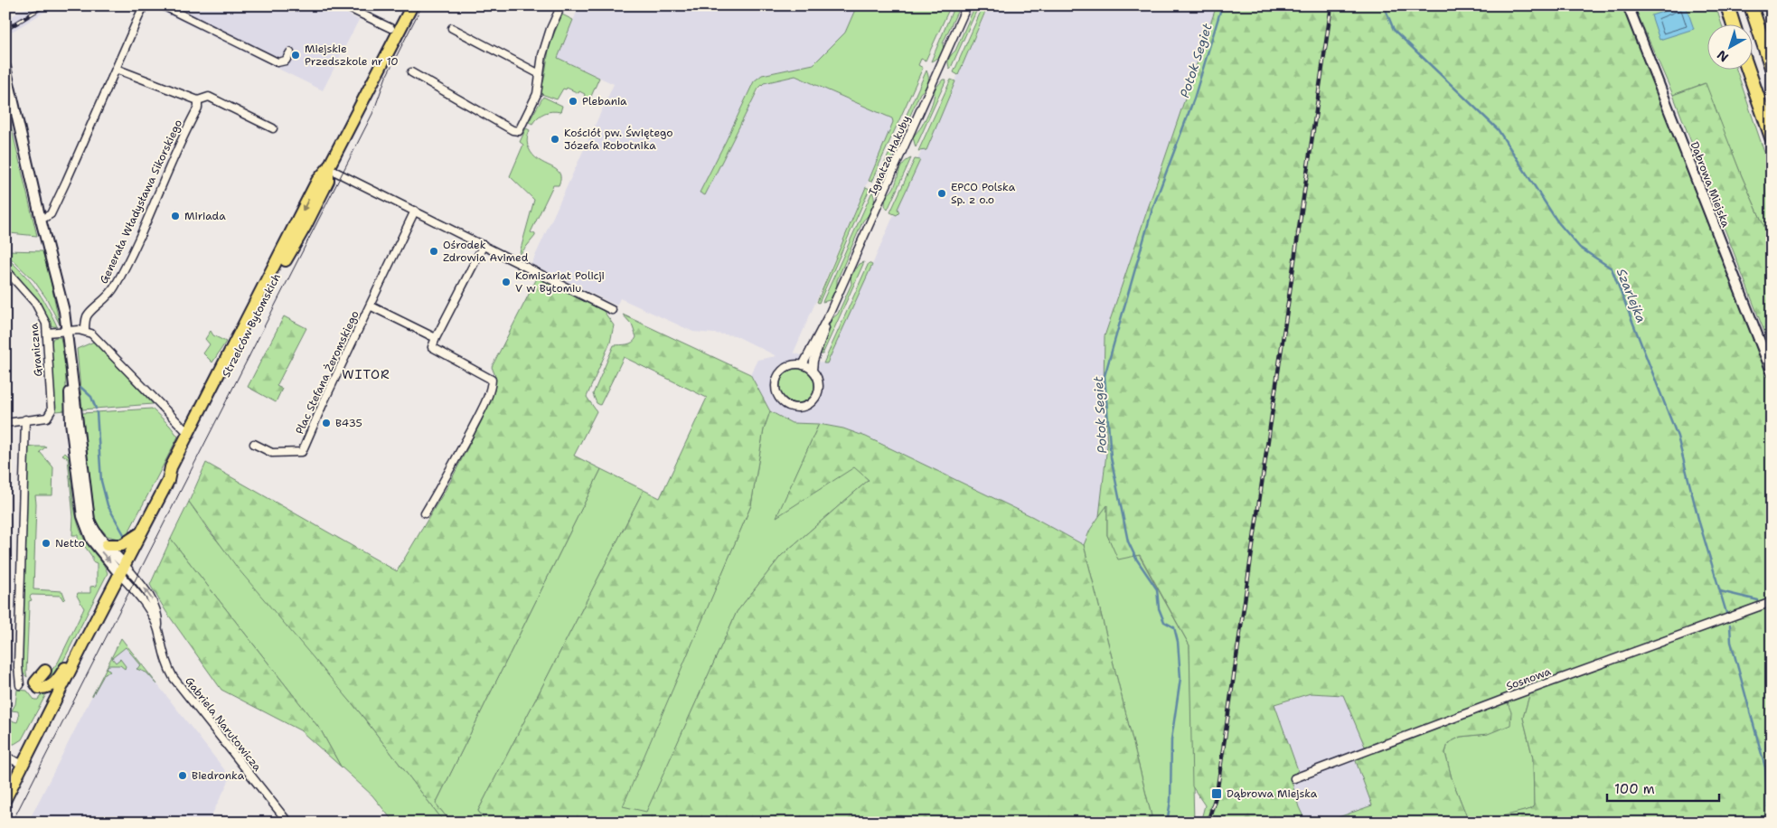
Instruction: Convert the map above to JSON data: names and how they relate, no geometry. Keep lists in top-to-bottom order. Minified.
{"streets":{"highway":["Strzelców Bytomskich"],"street":["Ignatza Hakuby","Dąbrowa Miejska","Generała Władysława Sikorskiego","Graniczna","Plac Stefana Żeromskiego","Sosnowa","Gabriela Narutowicza"]},"crossings":[["Strzelców Bytomskich","Gabriela Narutowicza"]],"districts":["WITOR"],"water":["Potok Segiet","Szarlejka"],"places":{"other":["Miejskie Przedszkole nr 10","Plebania","Kościół pw. Świętego Józefa Robotnika","EPCO Polska Sp. z o.o","Miriada","Ośrodek Zdrowia Avimed","Komisariat Policji V w Bytomiu","B435","Netto","Biedronka"],"transit":["Dąbrowa Miejska"]},"scale_bar":"100 m","north":"bottom left"}
